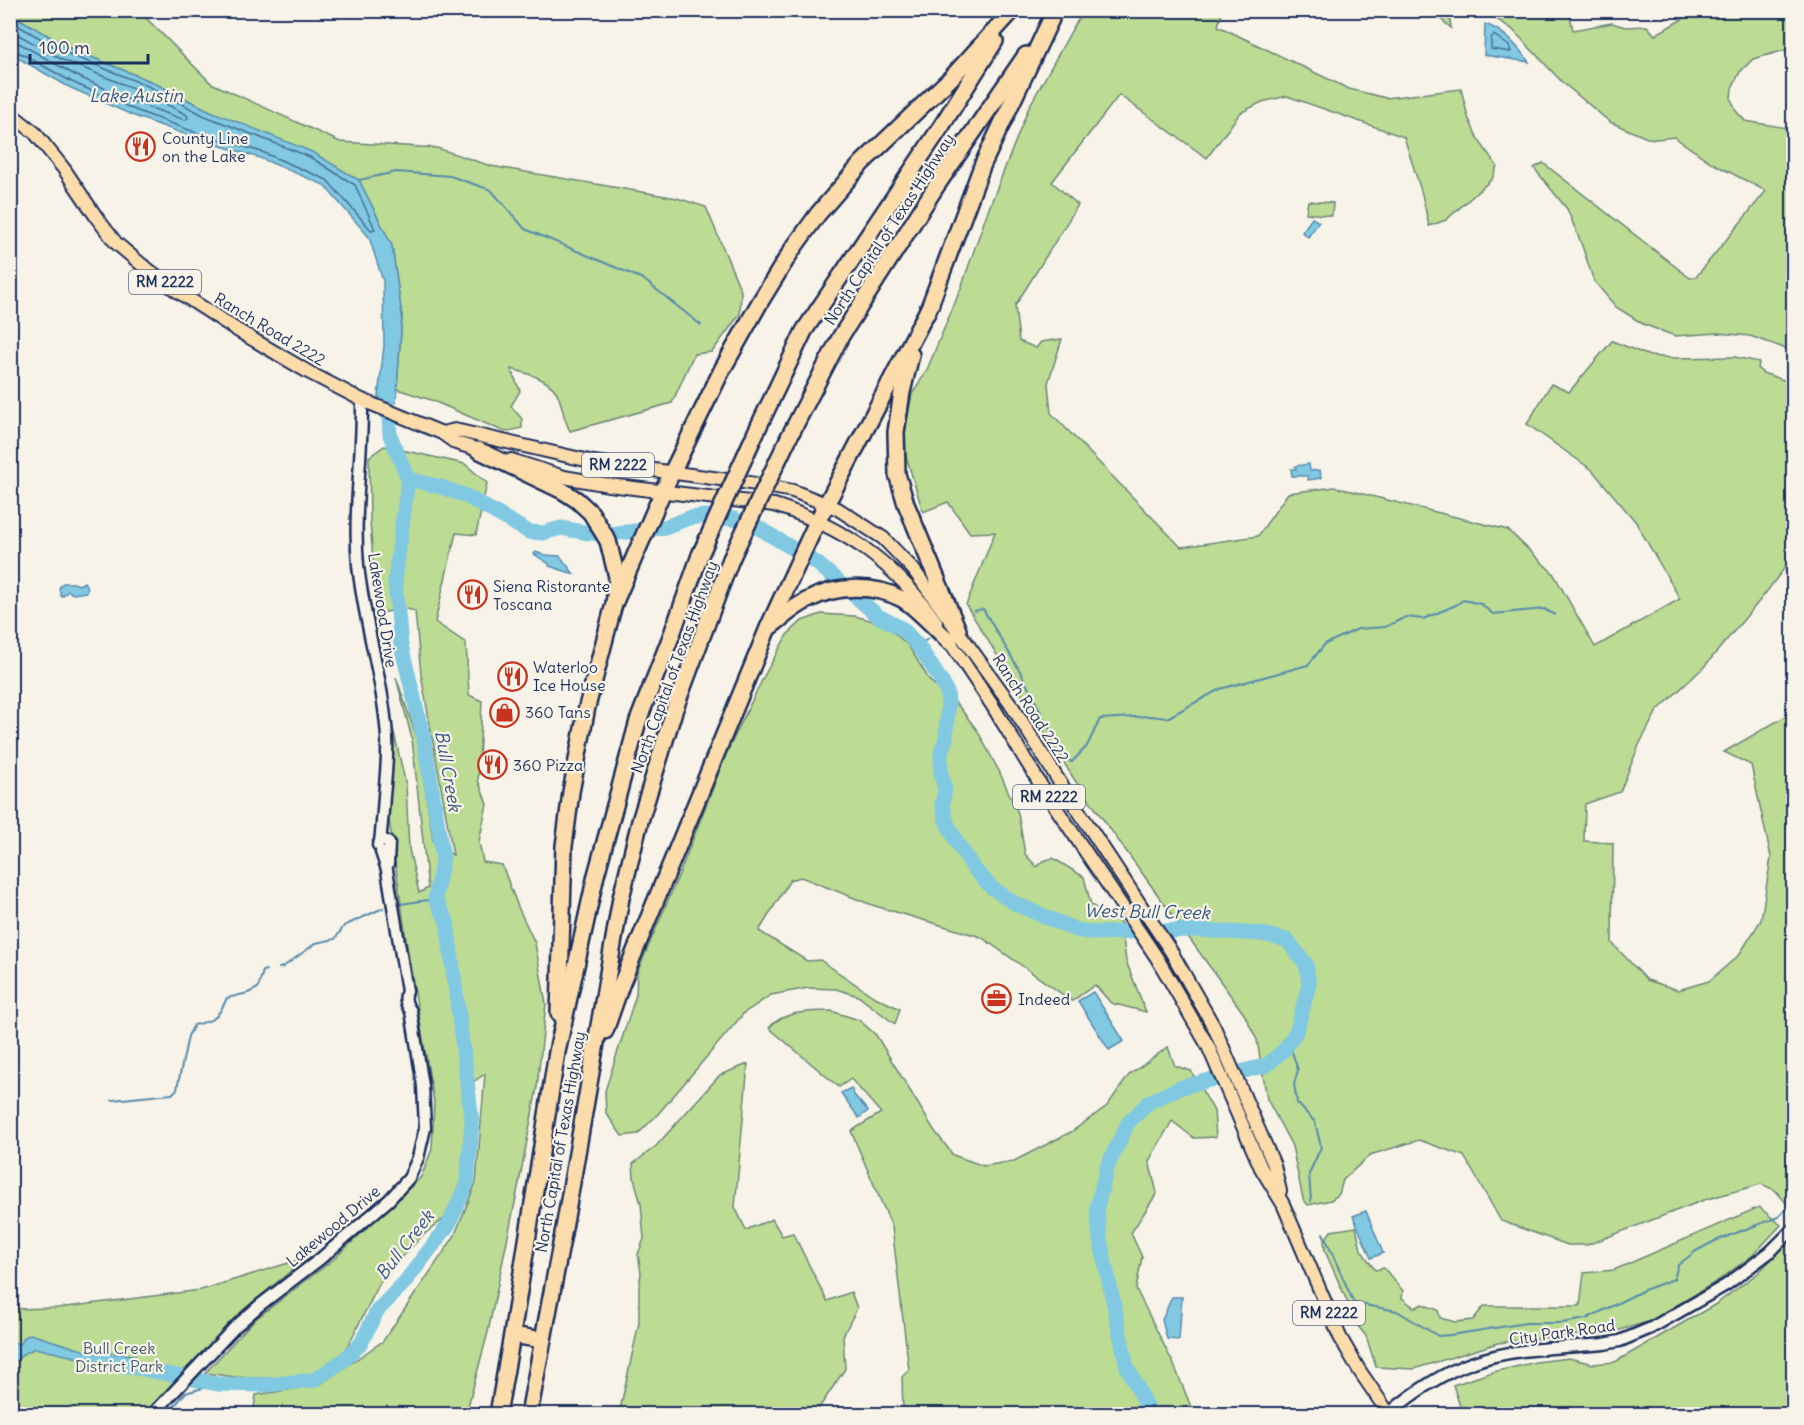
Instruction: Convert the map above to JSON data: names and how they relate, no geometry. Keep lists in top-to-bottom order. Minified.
{"streets":{"highway":["North Capital of Texas Highway"],"main road":["RM 2222","Ranch Road 2222"],"street":["Lakewood Drive","City Park Road"]},"crossings":[["RM 2222","Ranch Road 2222"],["RM 2222","City Park Road"],["Ranch Road 2222","Lakewood Drive"]],"water":["Lake Austin","Bull Creek","West Bull Creek"],"parks":["Bull Creek District Park"],"places":{"restaurant":["County Line on the Lake","Siena Ristorante Toscana","Waterloo Ice House","360 Pizza"],"shop":["360 Tans"],"office":["Indeed"]},"scale_bar":"100 m"}
